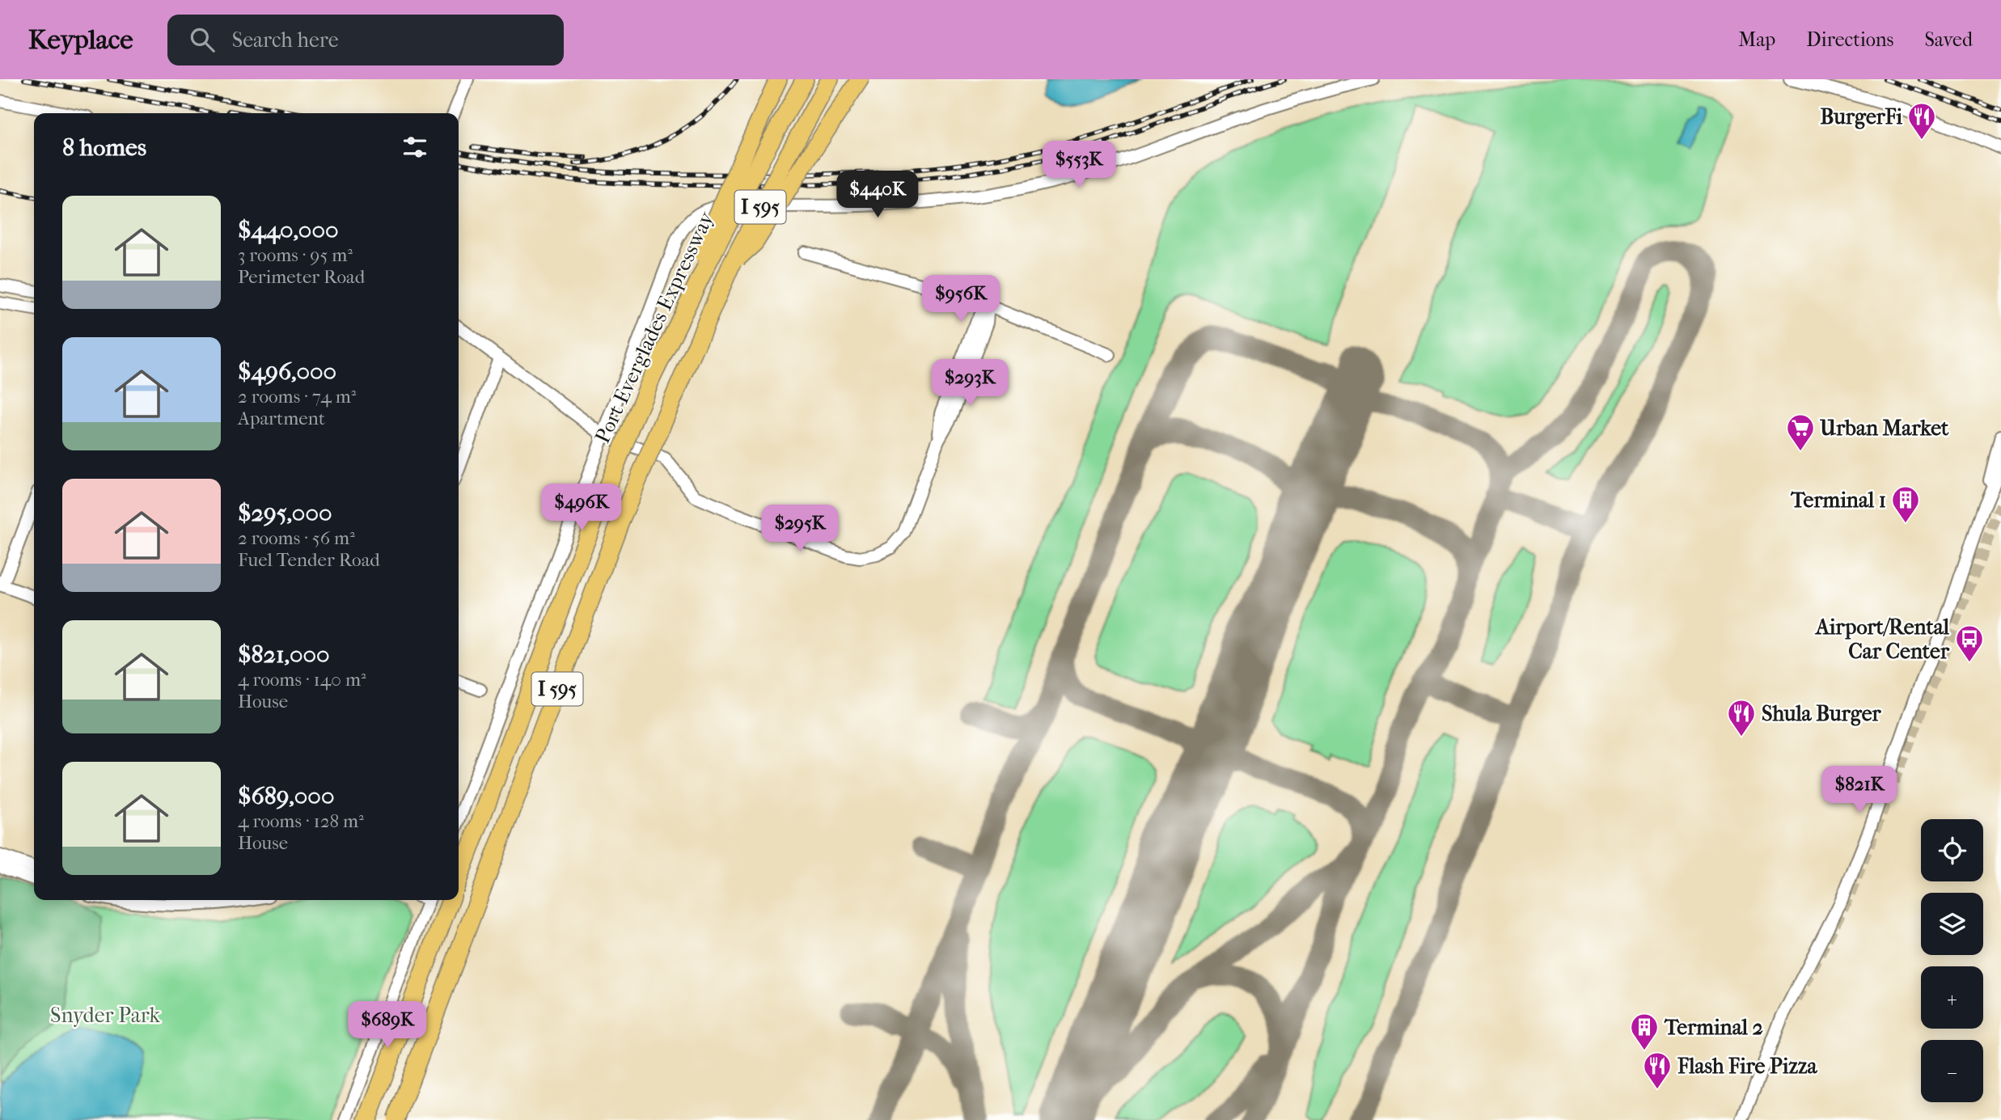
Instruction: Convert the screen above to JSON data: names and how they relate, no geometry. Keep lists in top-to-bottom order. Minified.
{"streets":{"highway":["I 595","Port Everglades Expressway"]},"parks":["Snyder Park"],"places":{"restaurant":["BurgerFi","Shula Burger","Flash Fire Pizza"],"supermarket":["Urban Market"],"building":["Terminal 1","Terminal 2"],"bus stop":["Airport/Rental Car Center"]},"page":{"header":"Keyplace","search":"Search here","nav":["Map","Directions","Saved"],"heading":"8 homes","price":["$553K","$440K","$956K","$293K","$496K","$295K","$821K","$689K"],"list":[{"name":"$440,000","note":"3 rooms · 95 m² · Perimeter Road"},{"name":"$496,000","note":"2 rooms · 74 m² · Apartment"},{"name":"$295,000","note":"2 rooms · 56 m² · Fuel Tender Road"},{"name":"$821,000","note":"4 rooms · 140 m² · House"},{"name":"$689,000","note":"4 rooms · 128 m² · House"}],"map_buttons":["+","−"]}}
